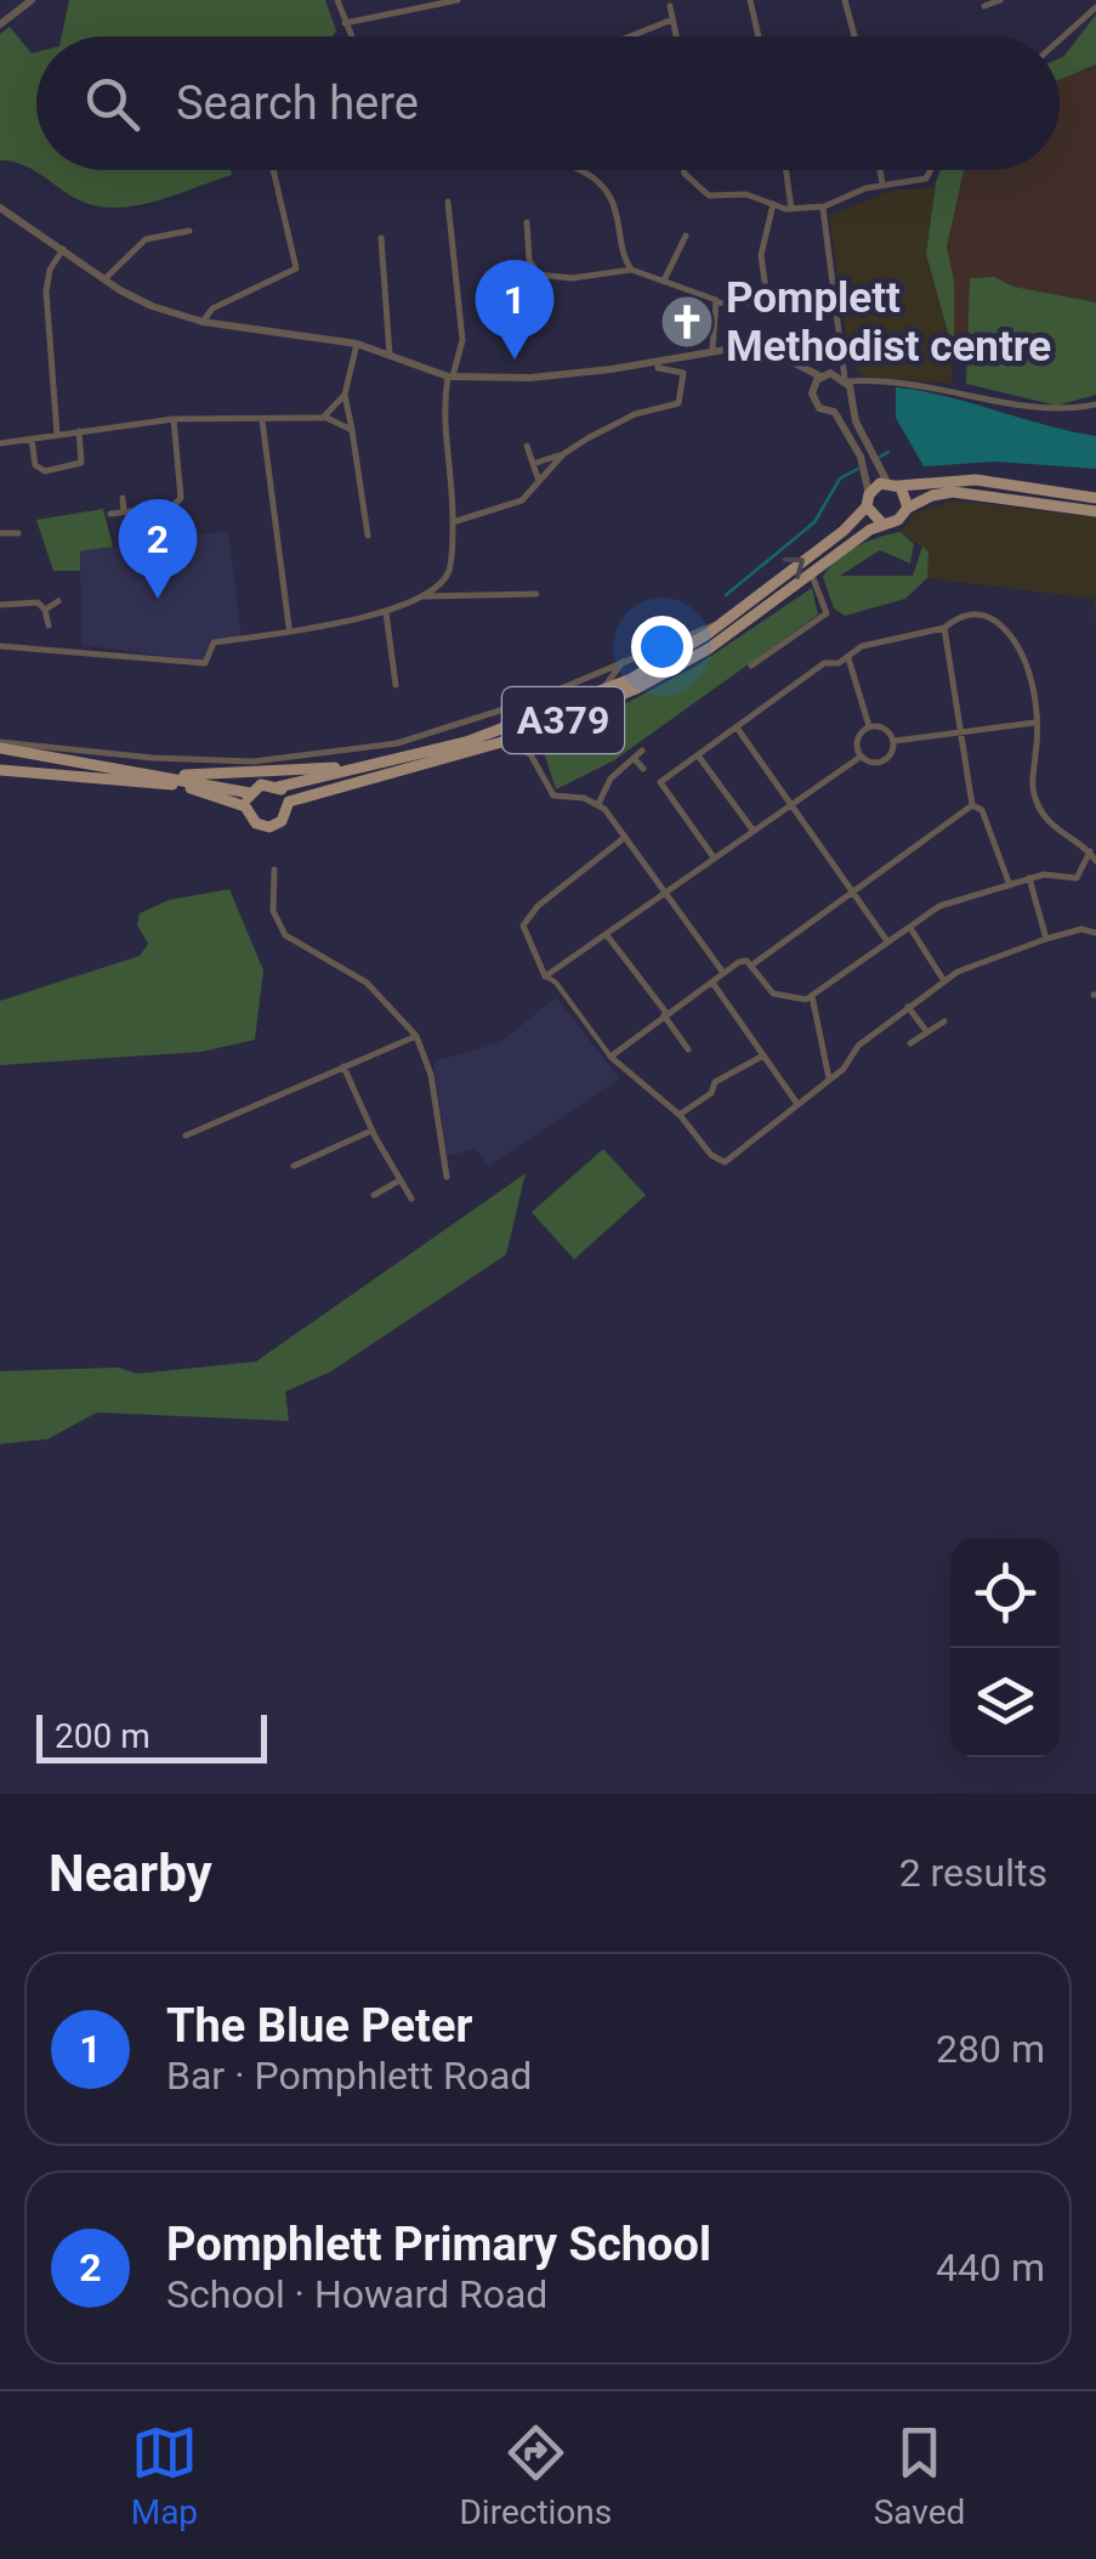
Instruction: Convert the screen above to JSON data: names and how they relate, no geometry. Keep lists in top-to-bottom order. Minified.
{"streets":{"main road":["A379"]},"places":{"church":["Pomplett Methodist centre"]},"scale_bar":"200 m","page":{"search":"Search here","pins":["1","2"],"scale":"200 m","heading":["Nearby","2 results"],"list":[{"mark":"1","name":"The Blue Peter","note":"Bar · Pomphlett Road","value":"280 m"},{"mark":"2","name":"Pomphlett Primary School","note":"School · Howard Road","value":"440 m"}],"nav":["Map","Directions","Saved"]}}
